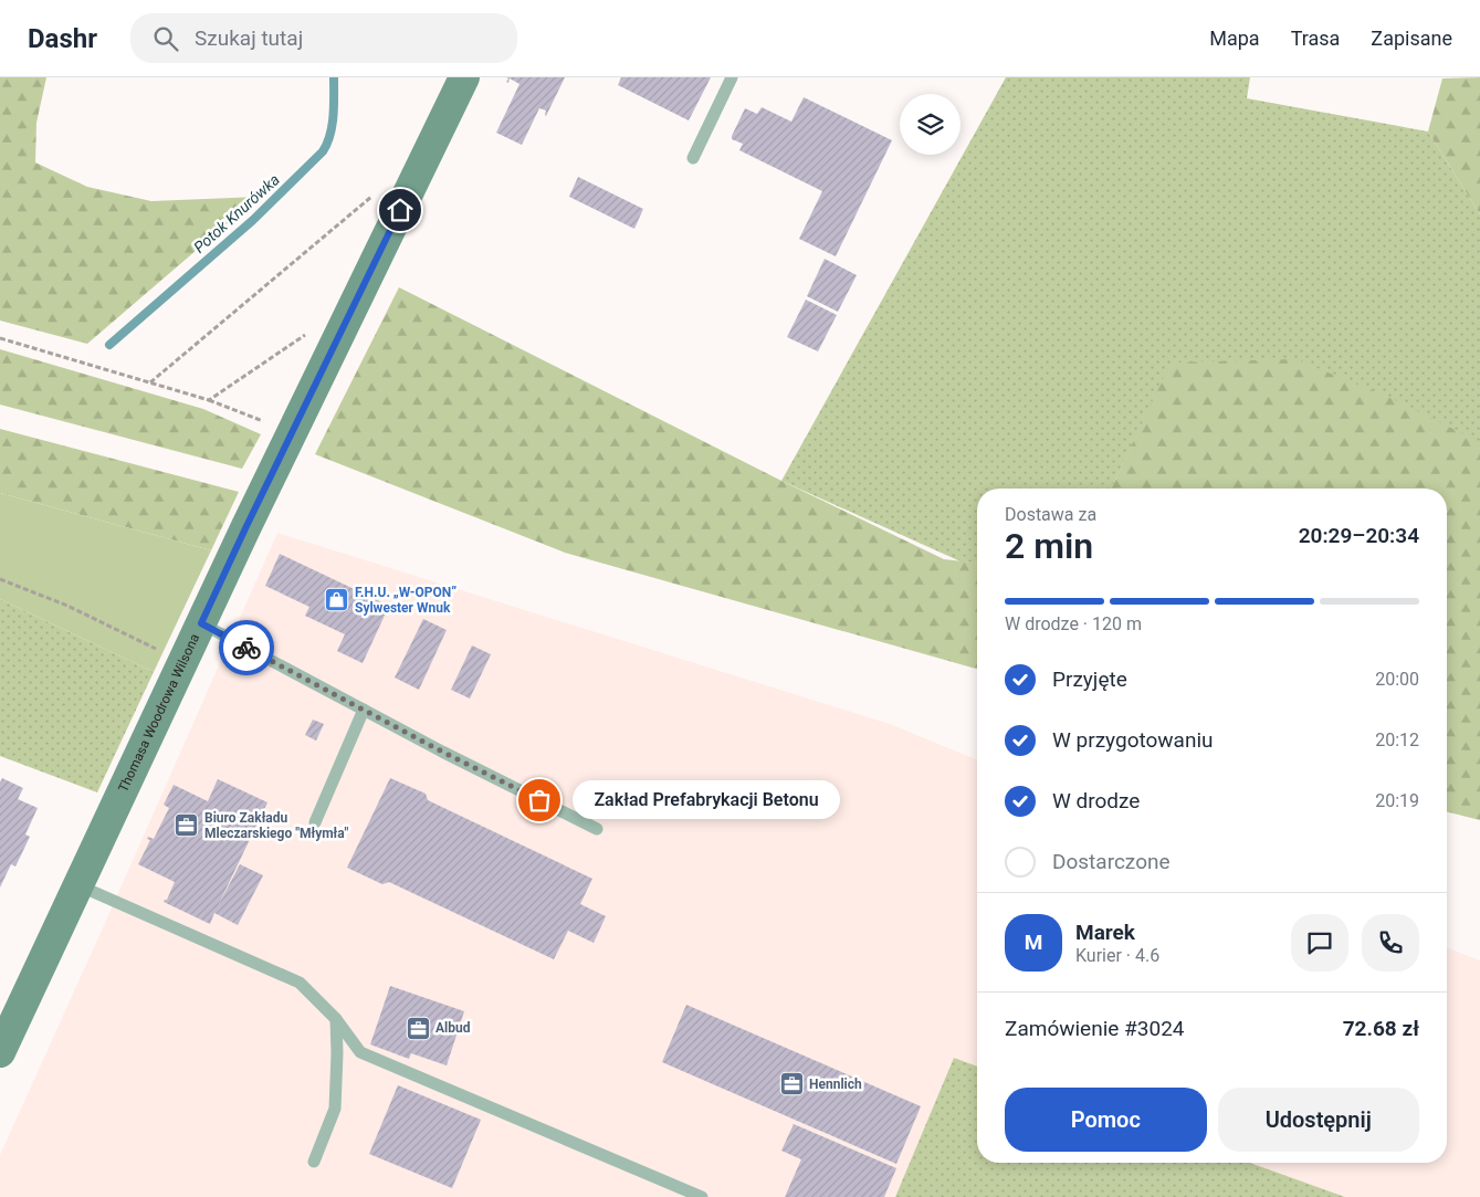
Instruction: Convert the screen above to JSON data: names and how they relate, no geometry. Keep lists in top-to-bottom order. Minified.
{"streets":{"street":["Thomasa Woodrowa Wilsona"]},"water":["Potok Knurówka"],"places":{"shop":["F.H.U. „W-OPON” Sylwester Wnuk"],"other":["Zakład Prefabrykacji Betonu"],"office":["Biuro Zakładu Mleczarskiego \"Młymła\"","Albud","Hennlich"]},"page":{"header":"Dashr","search":"Szukaj tutaj","nav":["Mapa","Trasa","Zapisane"],"heading":["2 min","Dostawa za","20:29–20:34"],"panel":["Marek","Kurier · 4.6","Zamówienie #3024","72.68 zł"],"bar":"W drodze · 120 m","list":[["Przyjęte","20:00"],["W przygotowaniu","20:12"],["W drodze","20:19"],"Dostarczone"],"bubble":"Zakład Prefabrykacji Betonu","round":"M","buttons":["Pomoc","Udostępnij"]}}
